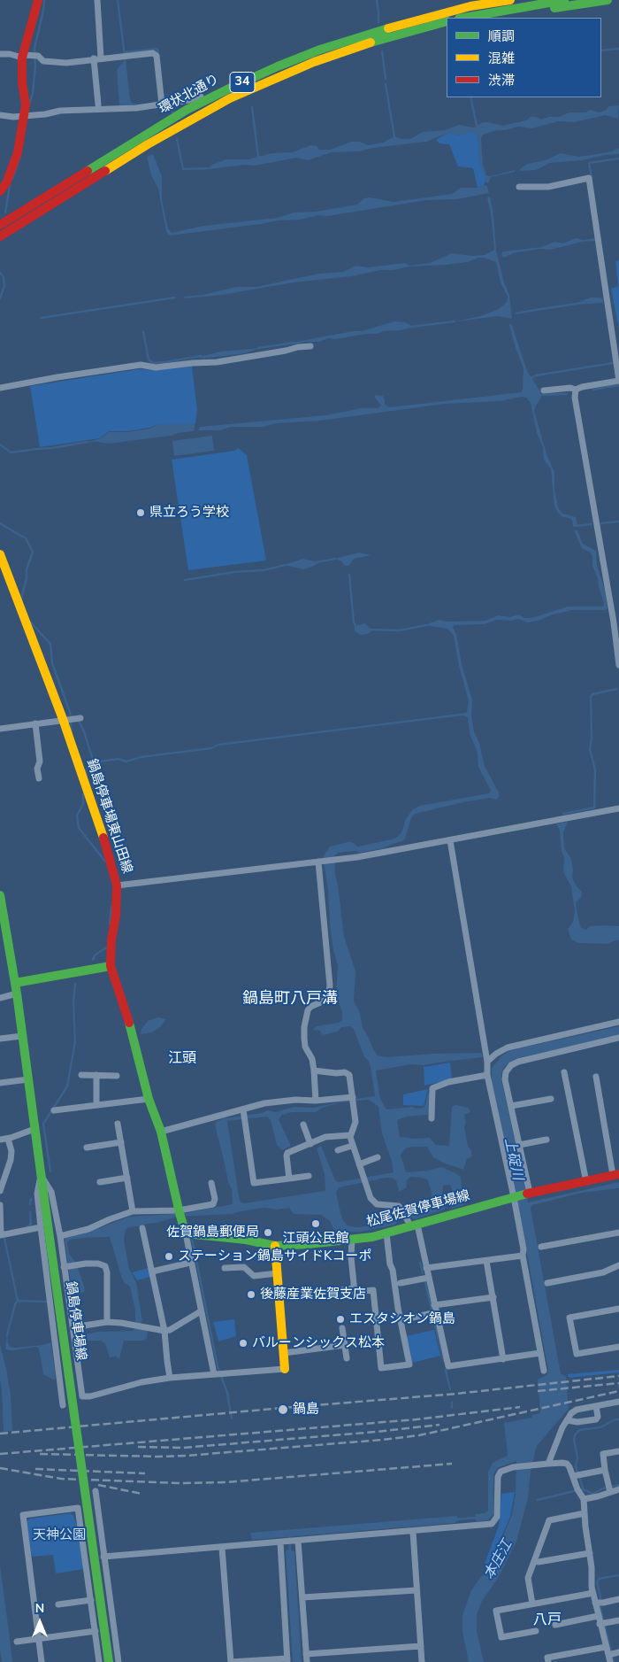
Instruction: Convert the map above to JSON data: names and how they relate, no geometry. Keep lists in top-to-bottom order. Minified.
{"streets":{"main road":["34","環状北通り","鍋島停車場東山田線","松尾佐賀停車場線","鍋島停車場線"]},"districts":["鍋島町八戸溝","江頭","八戸"],"water":["上碇川","本庄江"],"parks":["天神公園"],"places":["県立ろう学校","江頭公民館","佐賀鍋島郵便局","ステーション鍋島サイドKコーポ","後藤産業佐賀支店","エスタシオン鍋島","バルーンシックス松本","鍋島"],"legend":["順調","混雑","渋滞"],"north":"top"}
